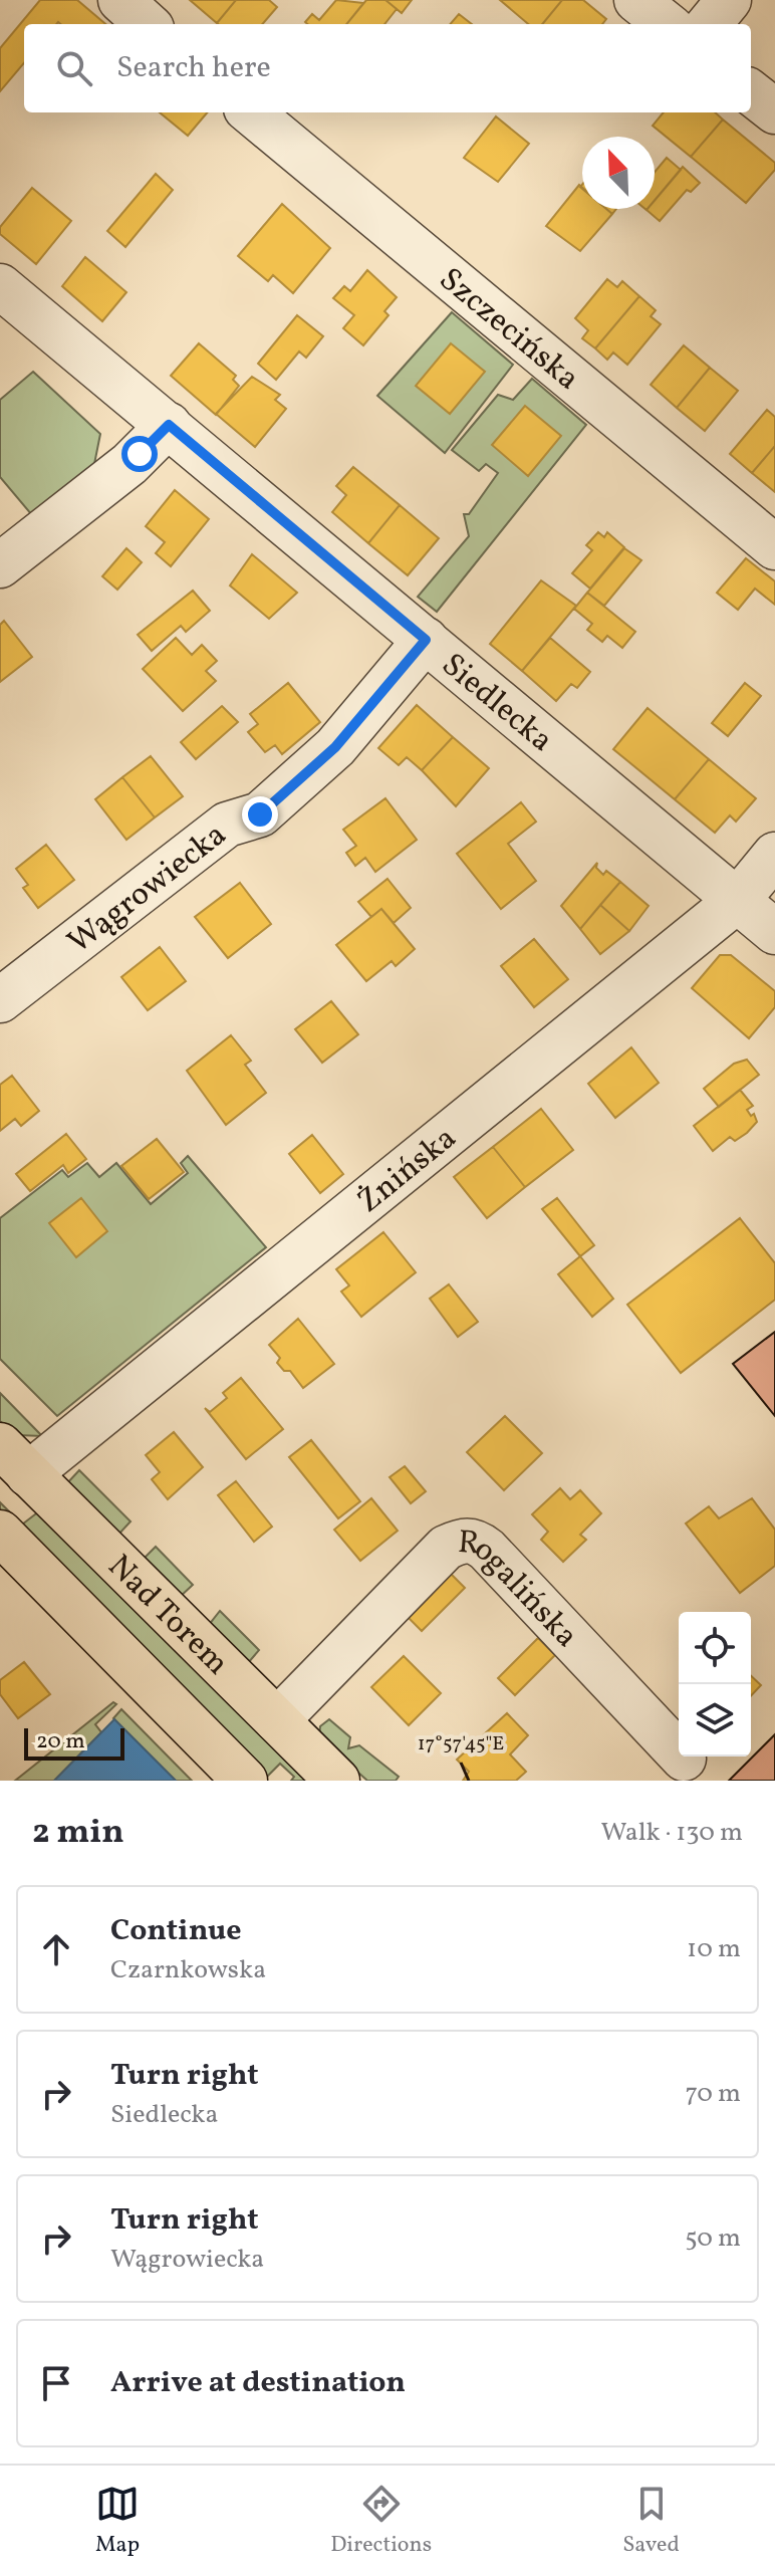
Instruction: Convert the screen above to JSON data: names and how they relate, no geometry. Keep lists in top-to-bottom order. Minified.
{"streets":{"main road":["Nad Torem"],"street":["Szczecińska","Siedlecka","Wągrowiecka","Żnińska","Rogalińska"]},"crossings":[["Siedlecka","Wągrowiecka"],["Siedlecka","Żnińska"],["Żnińska","Nad Torem"],["Rogalińska","Nad Torem"]],"scale_bar":"20 m","north":"top left","page":{"search":"Search here","scale":"20 m","heading":["2 min","Walk · 130 m"],"list":[["Continue","Czarnkowska","10 m"],["Turn right","Siedlecka","70 m"],["Turn right","Wągrowiecka","50 m"],"Arrive at destination"],"nav":["Map","Directions","Saved"]},"coordinates":["17°57'45\"E"]}
